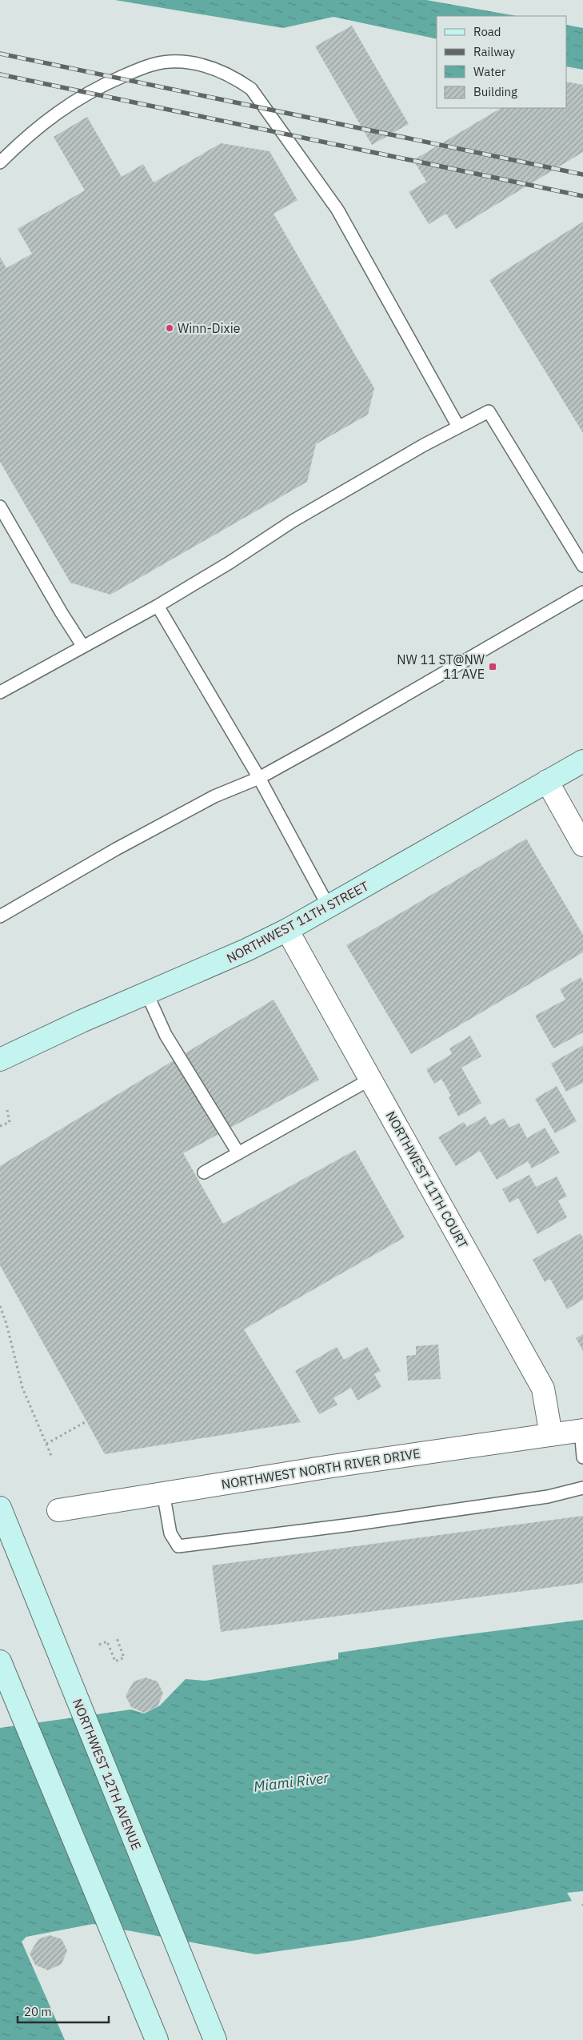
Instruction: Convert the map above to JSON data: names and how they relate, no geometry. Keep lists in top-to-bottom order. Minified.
{"streets":{"main road":["NORTHWEST 11TH STREET","NORTHWEST 12TH AVENUE"],"street":["NORTHWEST 11TH COURT","NORTHWEST NORTH RIVER DRIVE"]},"crossings":[["NORTHWEST 11TH STREET","NORTHWEST 11TH COURT"],["NORTHWEST 11TH COURT","NORTHWEST NORTH RIVER DRIVE"]],"water":["Miami River"],"places":{"other":["Winn-Dixie"],"transit":["NW 11 ST@NW 11 AVE"]},"legend":["Road","Railway","Water","Building"],"scale_bar":"20 m"}
